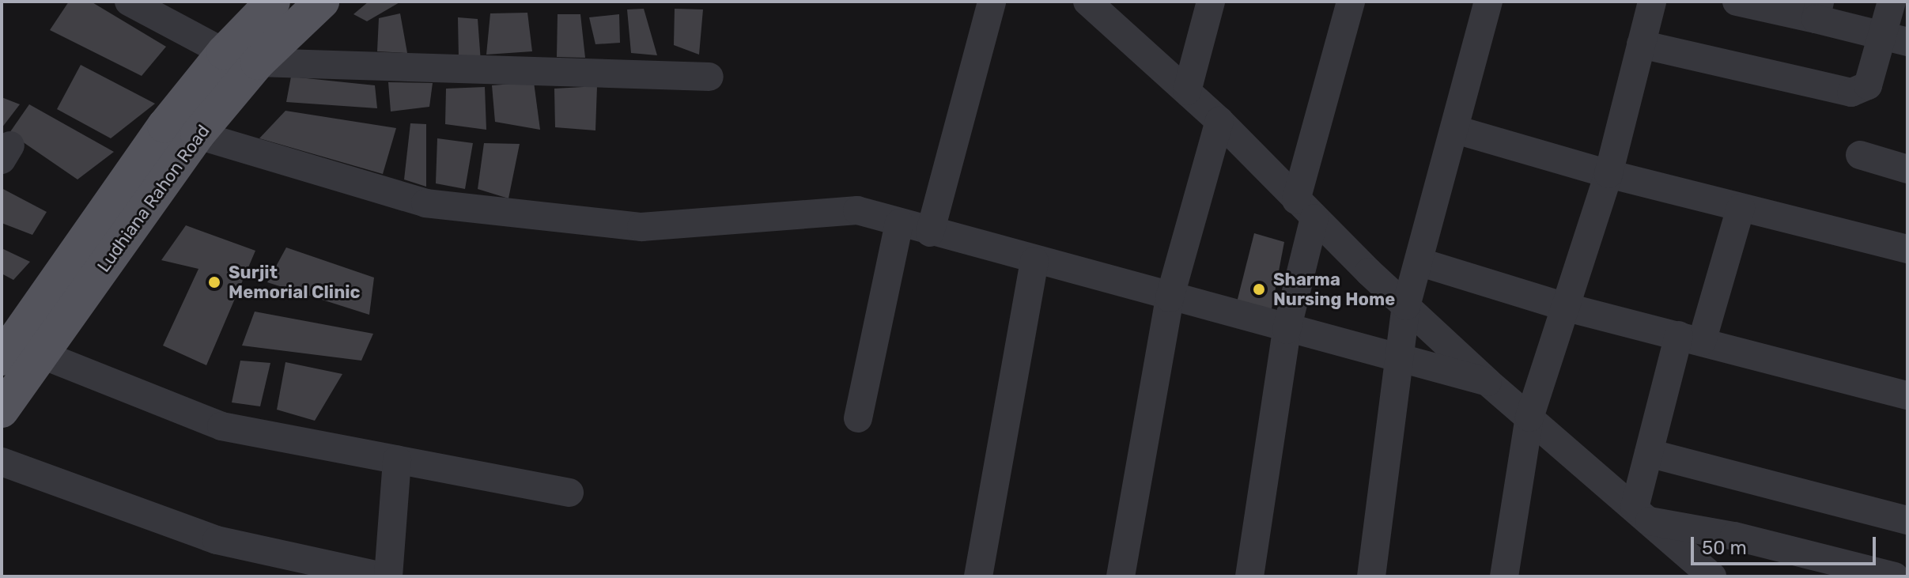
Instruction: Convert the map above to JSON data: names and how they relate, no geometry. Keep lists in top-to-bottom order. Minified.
{"streets":{"main road":["Ludhiana Rahon Road"]},"places":["Surjit Memorial Clinic","Sharma Nursing Home"],"scale_bar":"50 m"}
